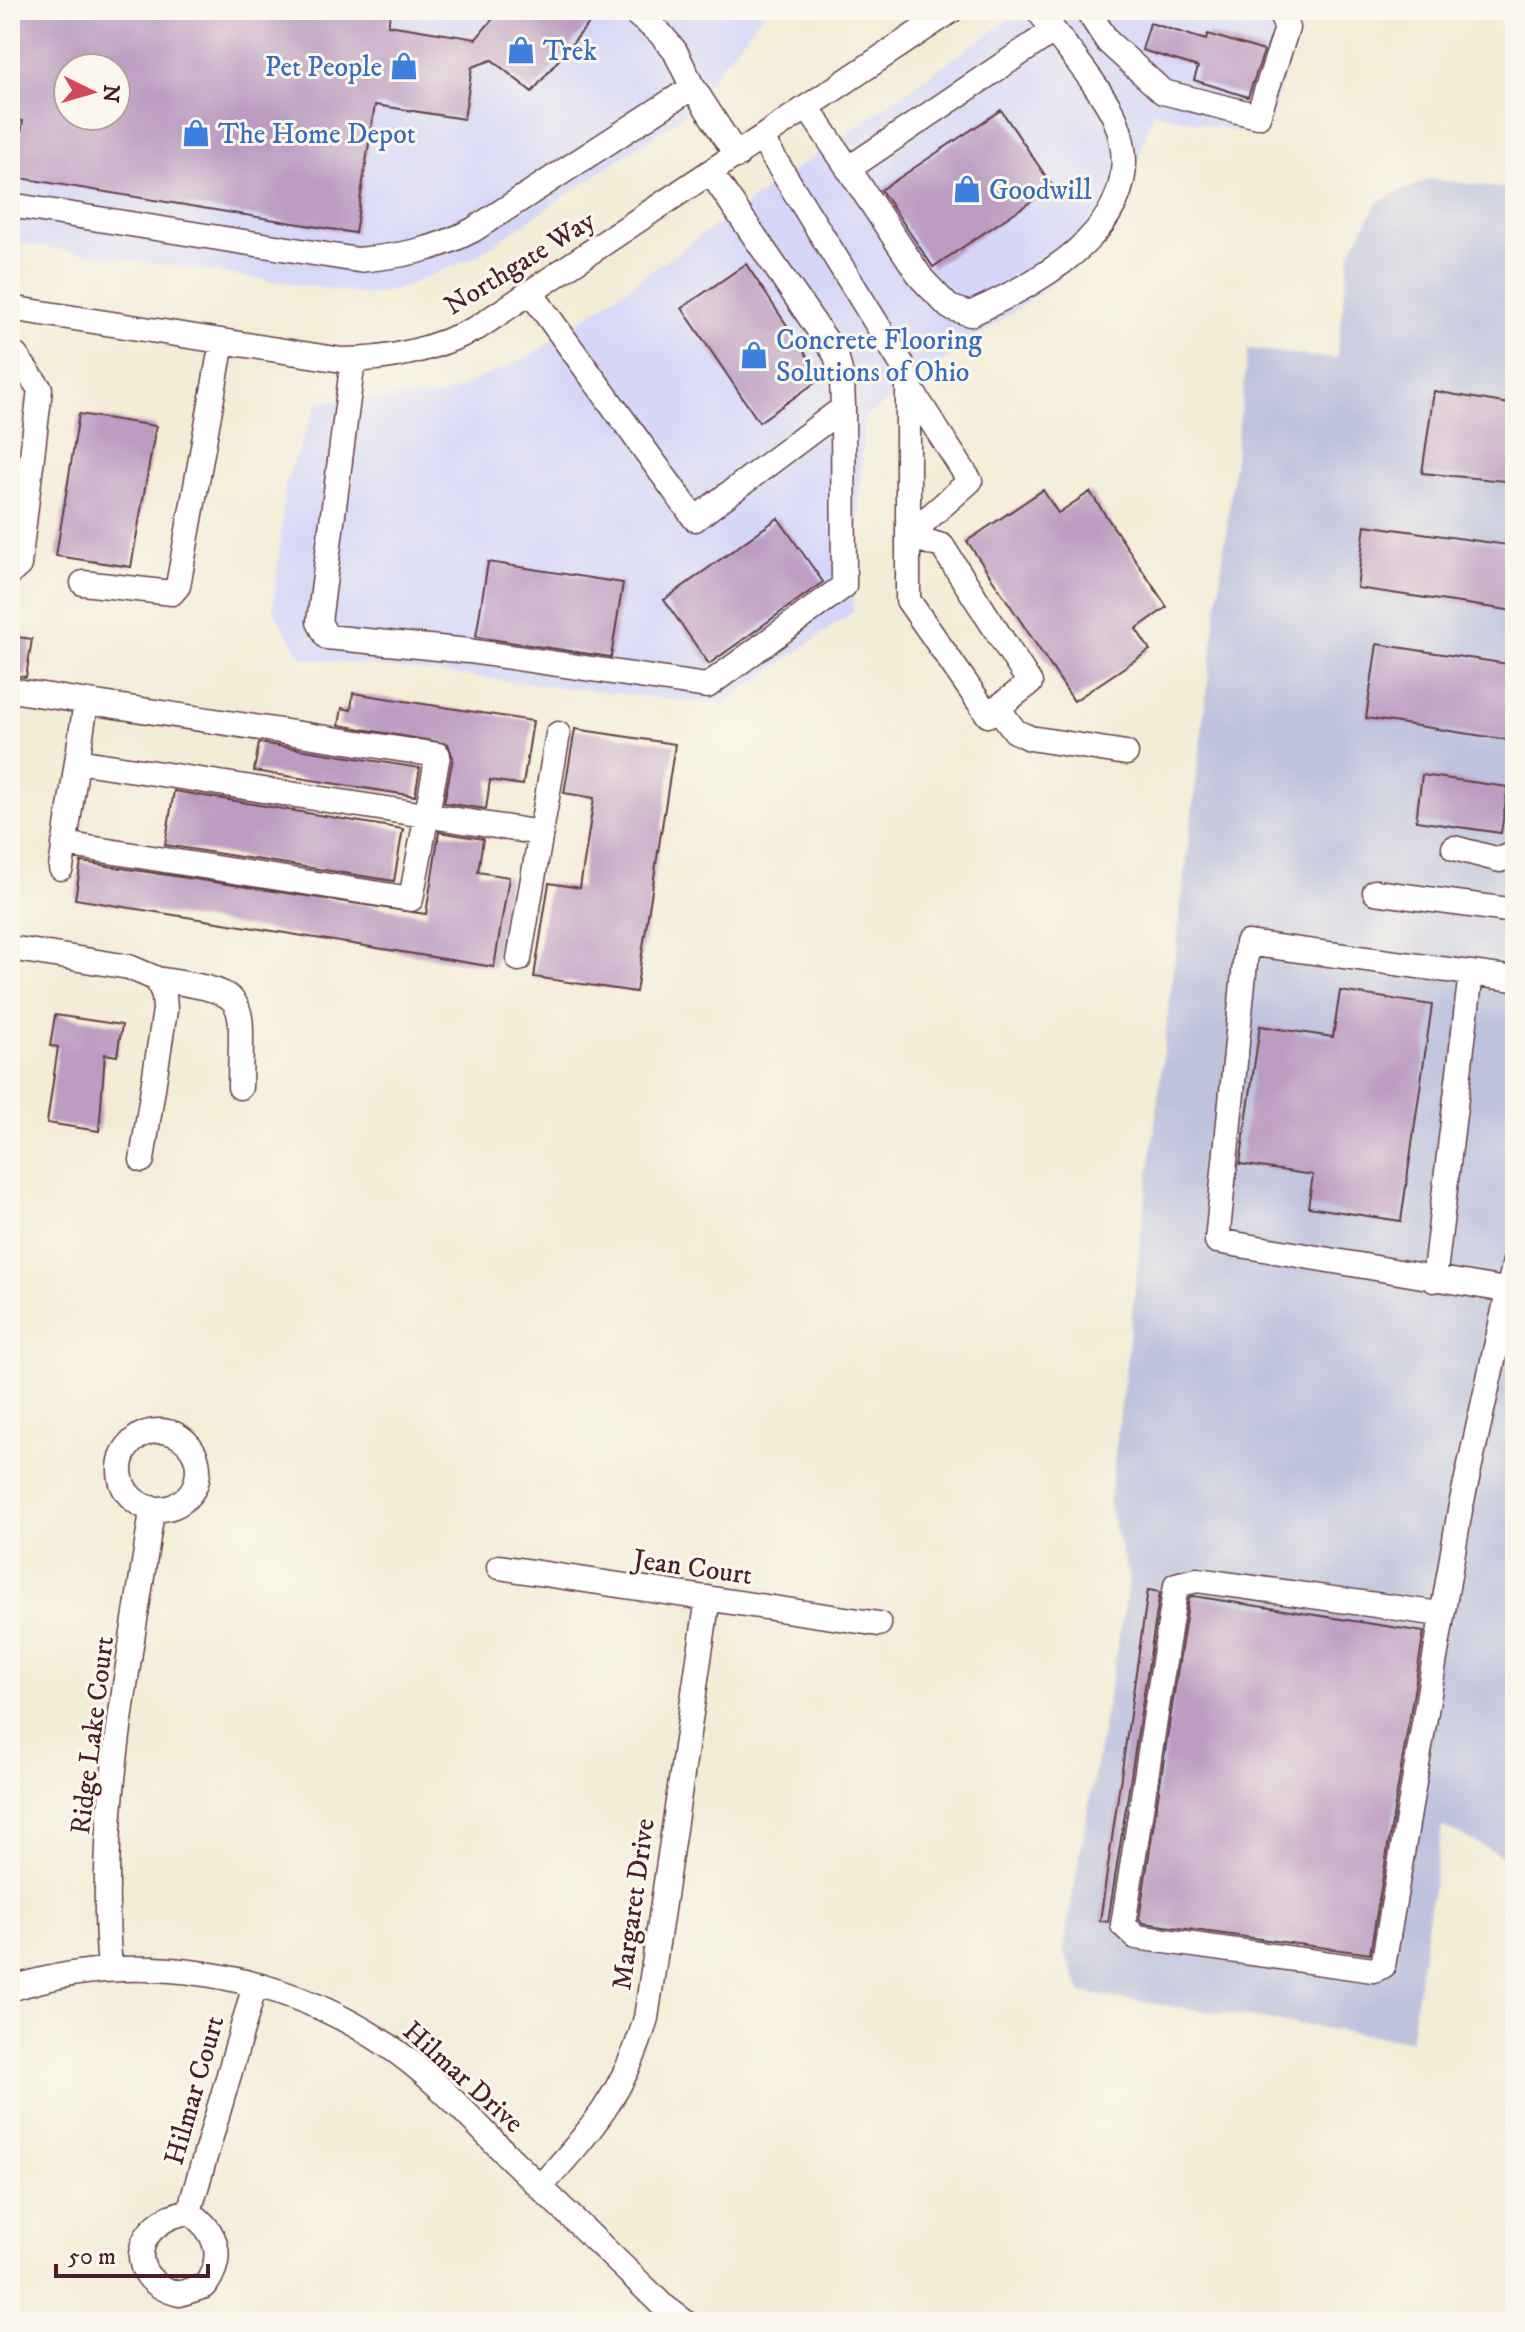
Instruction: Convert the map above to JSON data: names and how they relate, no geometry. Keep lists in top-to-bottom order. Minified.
{"streets":{"street":["Northgate Way","Jean Court","Ridge Lake Court","Margaret Drive","Hilmar Drive","Hilmar Court"]},"crossings":[["Jean Court","Margaret Drive"],["Ridge Lake Court","Hilmar Drive"],["Margaret Drive","Hilmar Drive"],["Hilmar Drive","Hilmar Court"]],"places":{"shop":["Trek","Pet People","The Home Depot","Goodwill","Concrete Flooring Solutions of Ohio"]},"scale_bar":"50 m","north":"right"}
